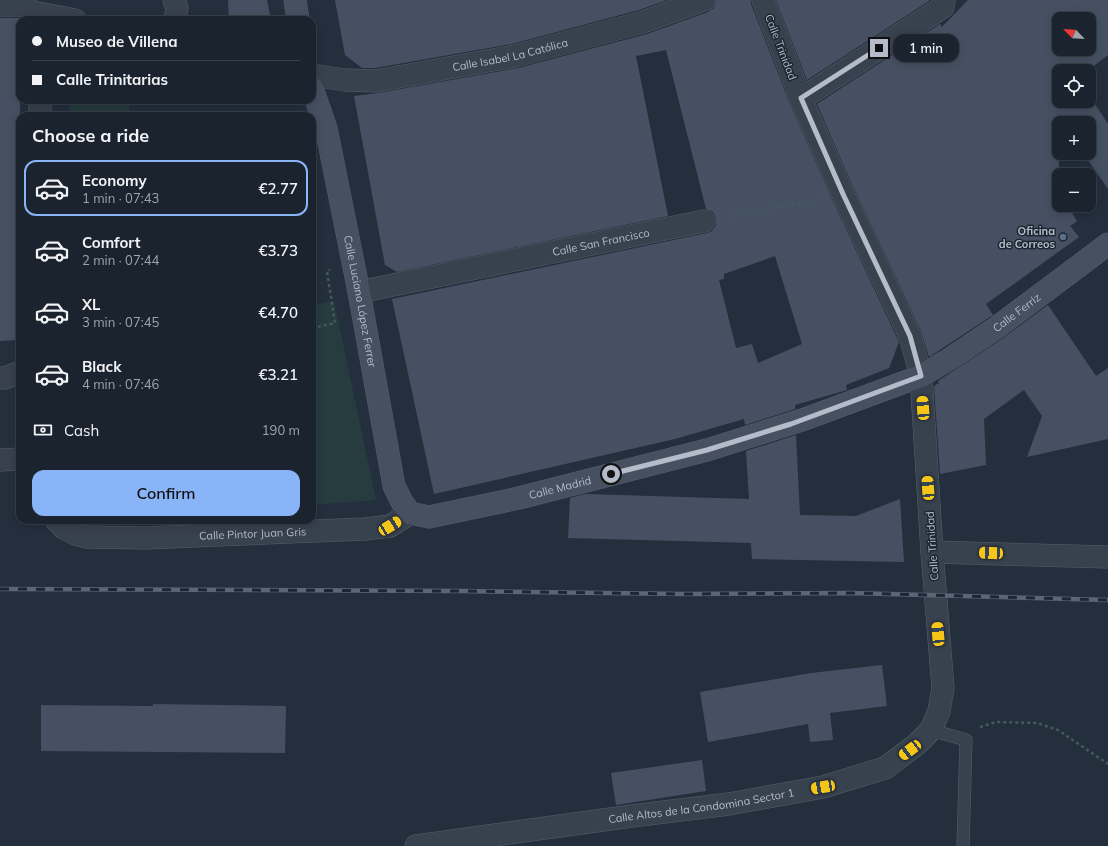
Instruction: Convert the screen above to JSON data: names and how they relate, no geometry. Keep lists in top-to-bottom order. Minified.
{"streets":{"street":["Calle Trinidad","Calle Isabel La Católica","Calle San Francisco","Calle Luciano López Ferrer","Calle Ferriz","Calle Madrid","Calle Pintor Juan Gris","Calle Altos de la Condomina Sector 1"]},"crossings":[["Calle Trinidad","Calle Ferriz"],["Calle Trinidad","Calle Madrid"],["Calle Trinidad","Calle Altos de la Condomina Sector 1"],["Calle San Francisco","Calle Luciano López Ferrer"],["Calle Luciano López Ferrer","Calle Madrid"],["Calle Luciano López Ferrer","Calle Pintor Juan Gris"],["Calle Ferriz","Calle Madrid"],["Calle Madrid","Calle Pintor Juan Gris"]],"places":["Oficina de Correos"],"north":"top left","page":{"map_buttons":["+","−"],"banner":["Museo de Villena","Calle Trinitarias"],"bubble":"1 min","heading":"Choose a ride","list":[{"name":"Economy","note":"1 min · 07:43","value":"€2.77"},{"name":"Comfort","note":"2 min · 07:44","value":"€3.73"},{"name":"XL","note":"3 min · 07:45","value":"€4.70"},{"name":"Black","note":"4 min · 07:46","value":"€3.21"}],"pay":["Cash","190 m"],"buttons":"Confirm"}}
